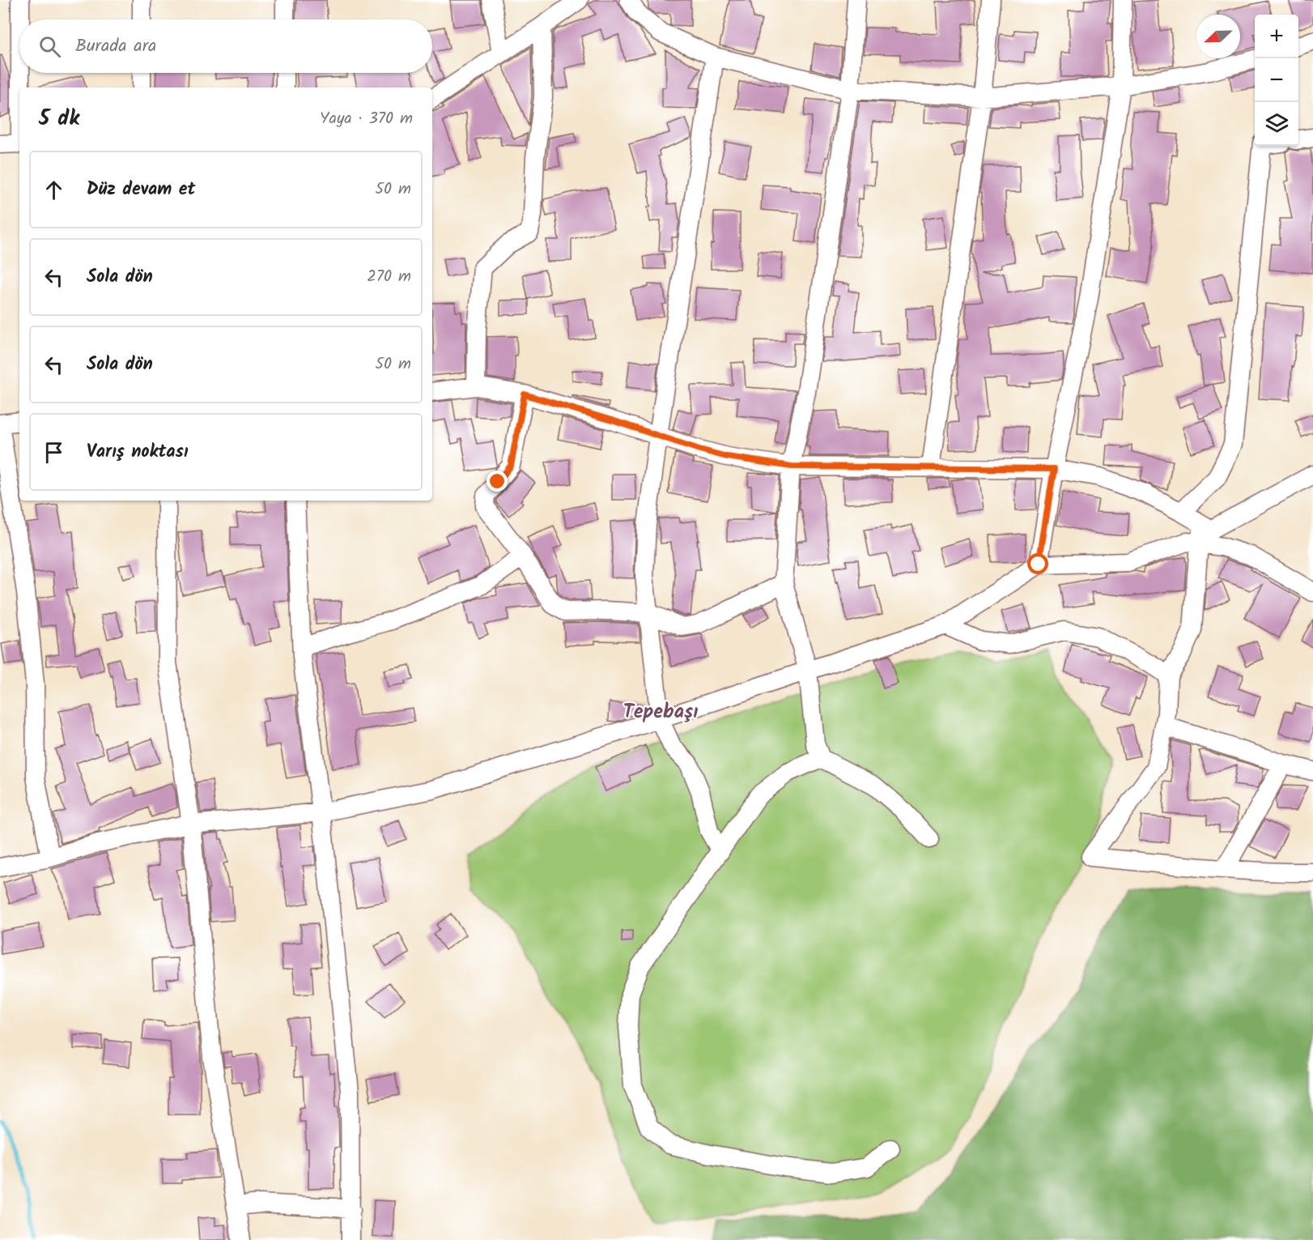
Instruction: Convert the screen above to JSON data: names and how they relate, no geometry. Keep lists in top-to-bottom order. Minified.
{"districts":["Tepebaşı"],"north":"bottom left","page":{"map_buttons":["+","−"],"search":"Burada ara","heading":["5 dk","Yaya · 370 m"],"list":[["Düz devam et","50 m"],["Sola dön","270 m"],["Sola dön","50 m"],"Varış noktası"]}}
